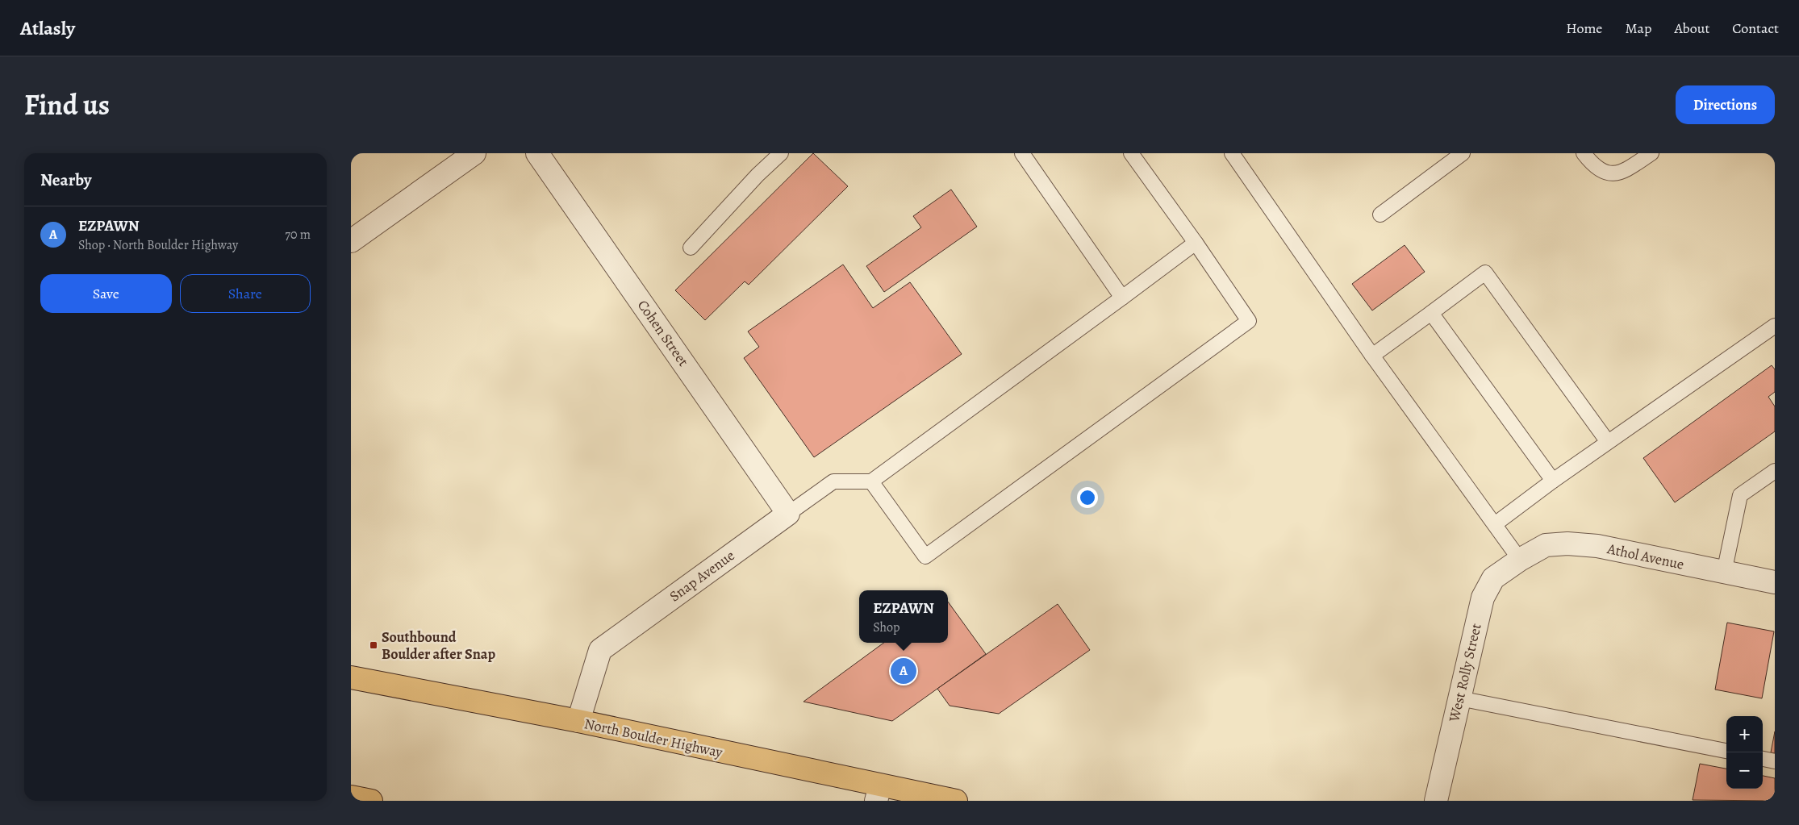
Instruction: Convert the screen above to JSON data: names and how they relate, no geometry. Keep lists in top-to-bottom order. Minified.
{"streets":{"main road":["North Boulder Highway"],"street":["Cohen Street","Athol Avenue","Snap Avenue","West Rolly Street"]},"crossings":[["Cohen Street","Snap Avenue"],["Athol Avenue","West Rolly Street"],["Snap Avenue","North Boulder Highway"]],"places":{"transit":["Southbound Boulder after Snap"]},"page":{"header":"Atlasly","nav":["Home","Map","About","Contact"],"title":"Find us","buttons":["Directions",["Save","Share"]],"heading":"Nearby","list":[{"mark":"A","name":"EZPAWN","note":"Shop · North Boulder Highway","value":"70 m"}],"popup":["EZPAWN","Shop"],"pins":"A","map_buttons":["+","−"]}}
